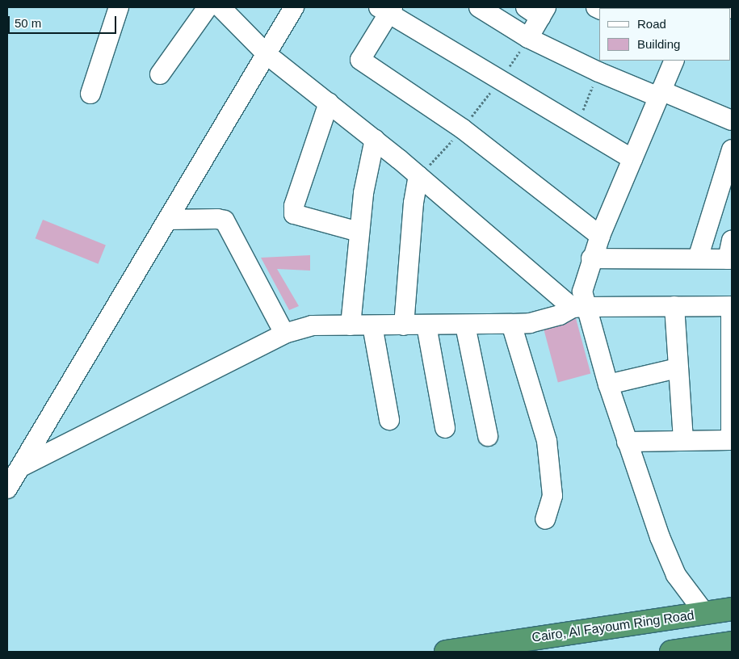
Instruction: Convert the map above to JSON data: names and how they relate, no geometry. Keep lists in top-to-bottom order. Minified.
{"streets":{"highway":["Cairo, Al Fayoum Ring Road"]},"legend":["Road","Building"],"scale_bar":"50 m"}
